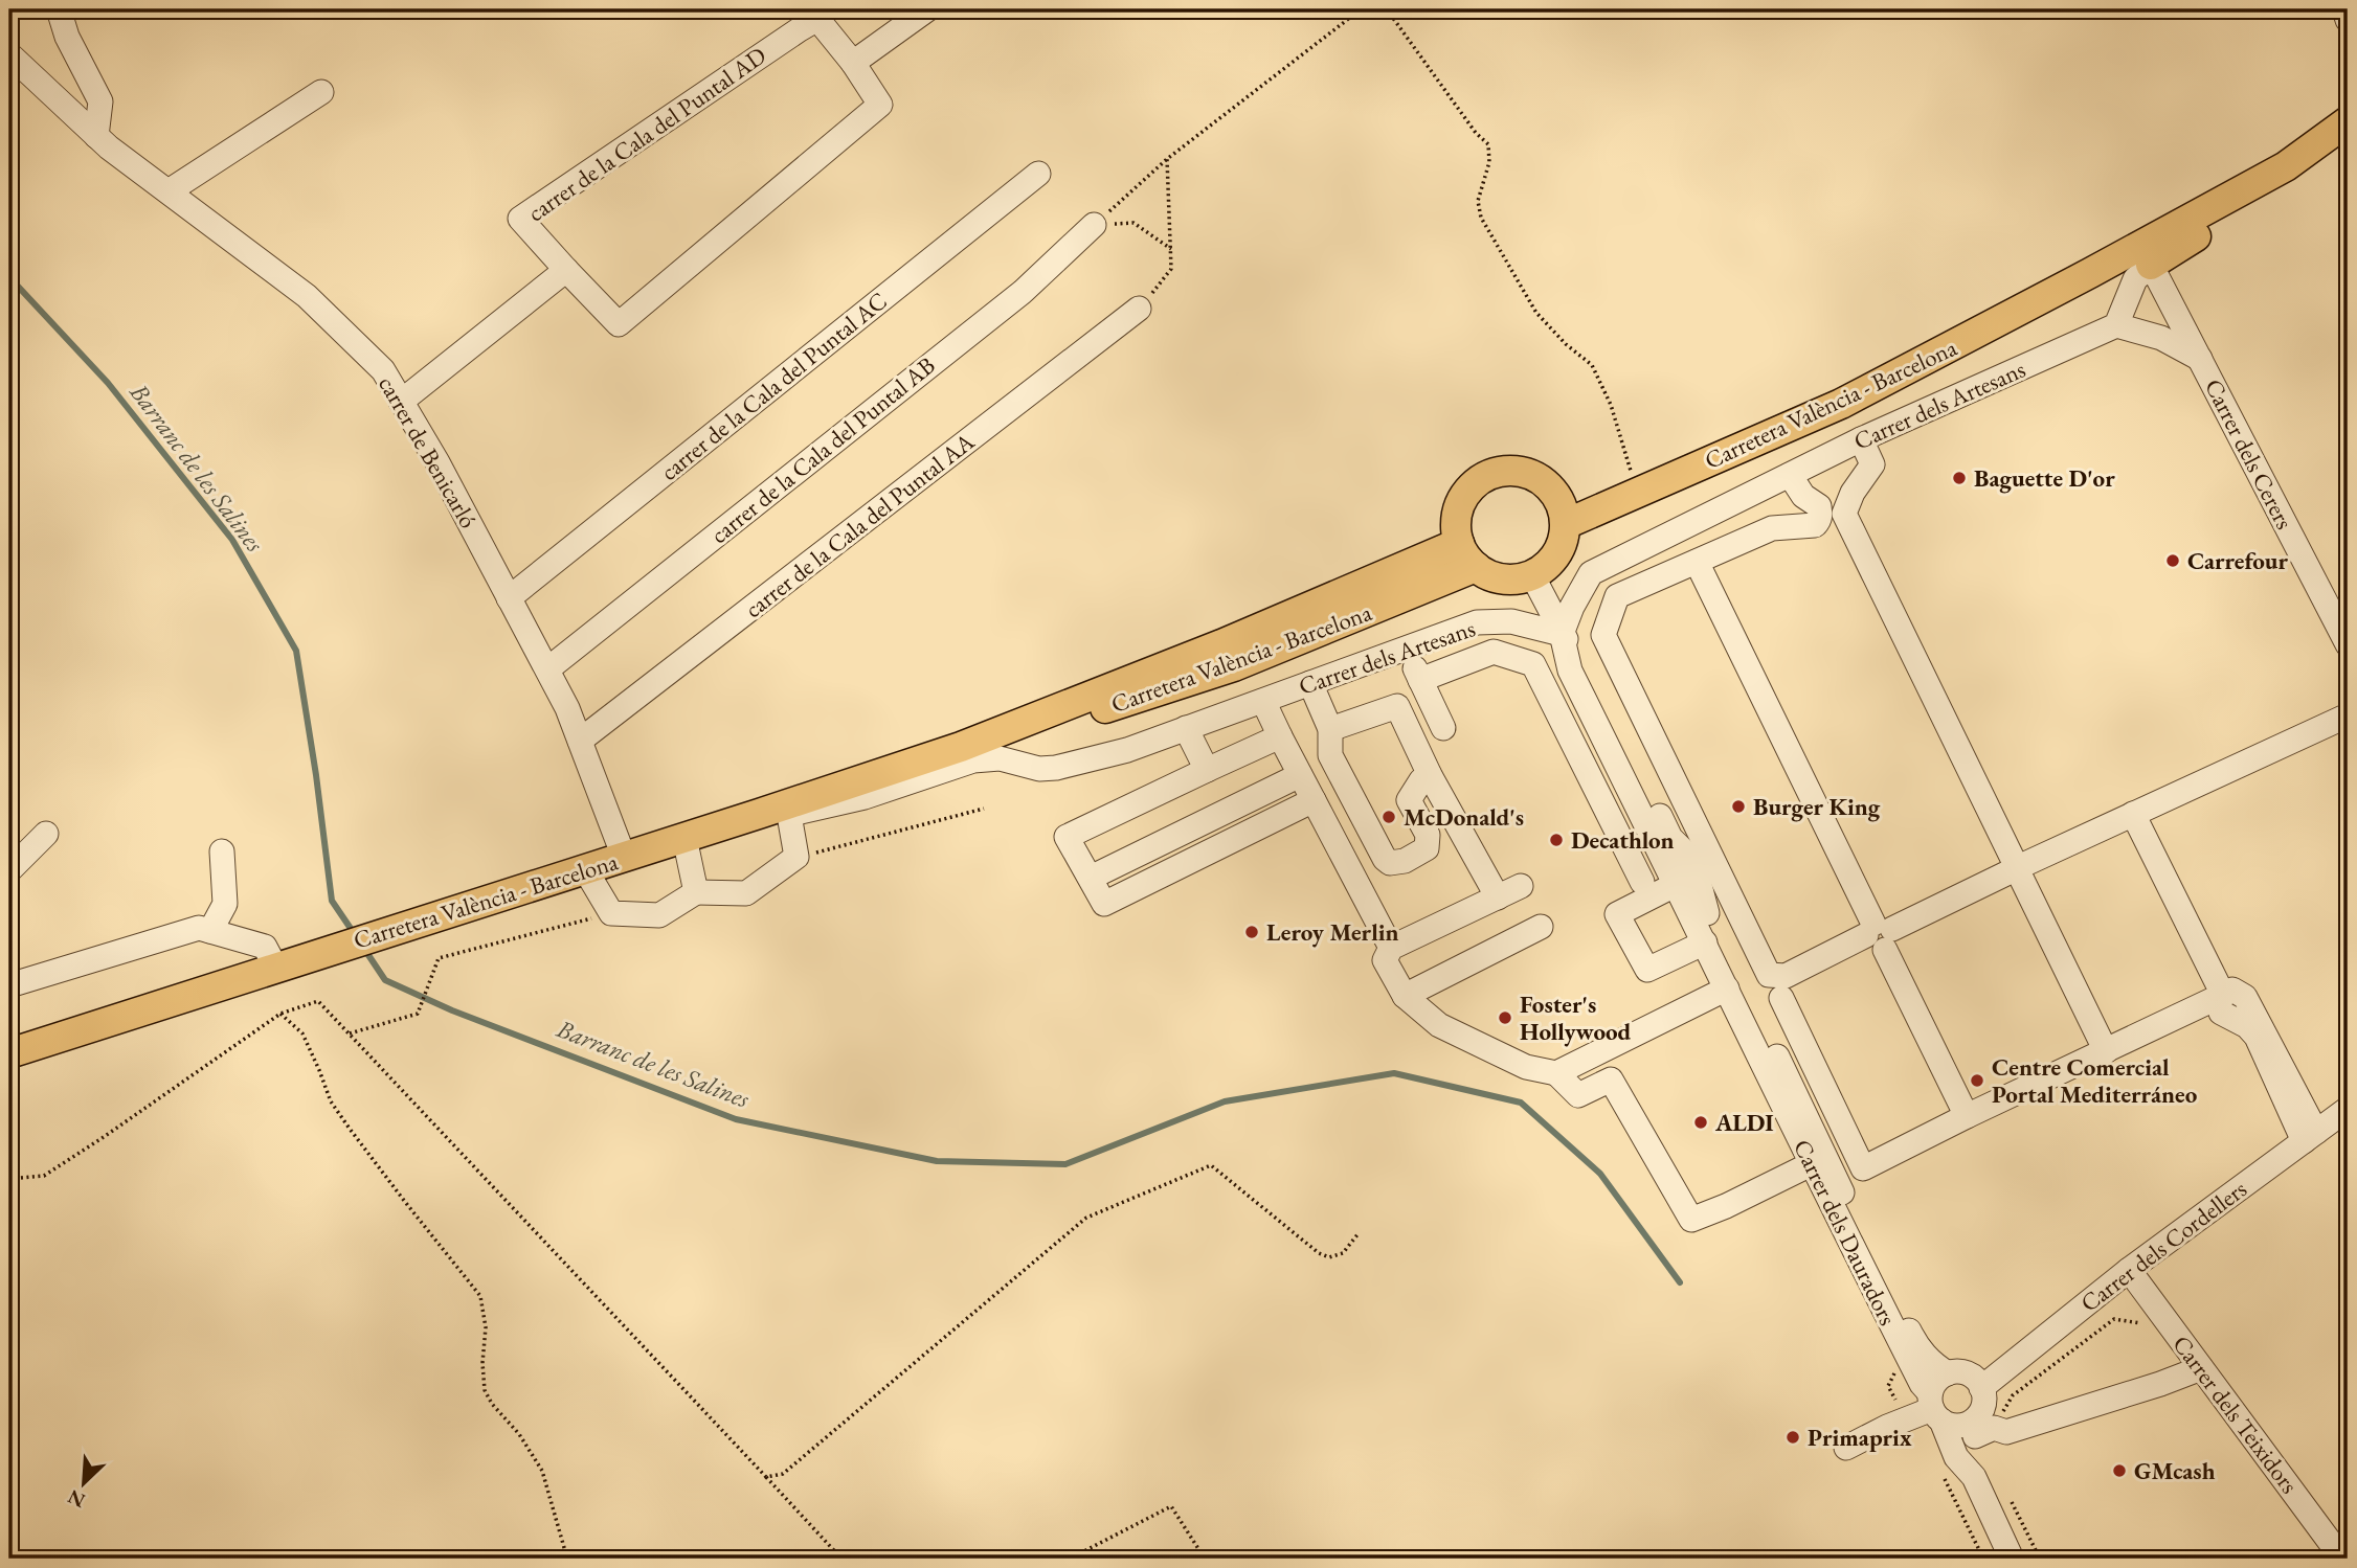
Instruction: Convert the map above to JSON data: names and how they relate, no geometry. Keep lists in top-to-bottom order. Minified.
{"streets":{"main road":["Carretera València - Barcelona"],"street":["carrer de la Cala del Puntal AD","carrer de la Cala del Puntal AC","Carrer dels Artesans","carrer de la Cala del Puntal AB","carrer de Benicarló","Carrer dels Cerers","carrer de la Cala del Puntal AA","Carrer dels Dauradors","Carrer dels Cordellers","Carrer dels Teixidors"]},"crossings":[["carrer de la Cala del Puntal AC","carrer de Benicarló"],["Carretera València - Barcelona","Carrer dels Artesans"],["Carretera València - Barcelona","carrer de Benicarló"],["Carretera València - Barcelona","Carrer dels Dauradors"],["Carrer dels Artesans","Carrer dels Dauradors"],["carrer de la Cala del Puntal AB","carrer de Benicarló"],["carrer de Benicarló","carrer de la Cala del Puntal AA"],["Carrer dels Dauradors","Carrer dels Cordellers"],["Carrer dels Cordellers","Carrer dels Teixidors"]],"water":["Barranc de les Salines"],"places":["Baguette D'or","Carrefour","Burger King","McDonald's","Decathlon","Leroy Merlin","Foster's Hollywood","Centre Comercial Portal Mediterráneo","ALDI","Primaprix","GMcash"],"north":"bottom left"}
